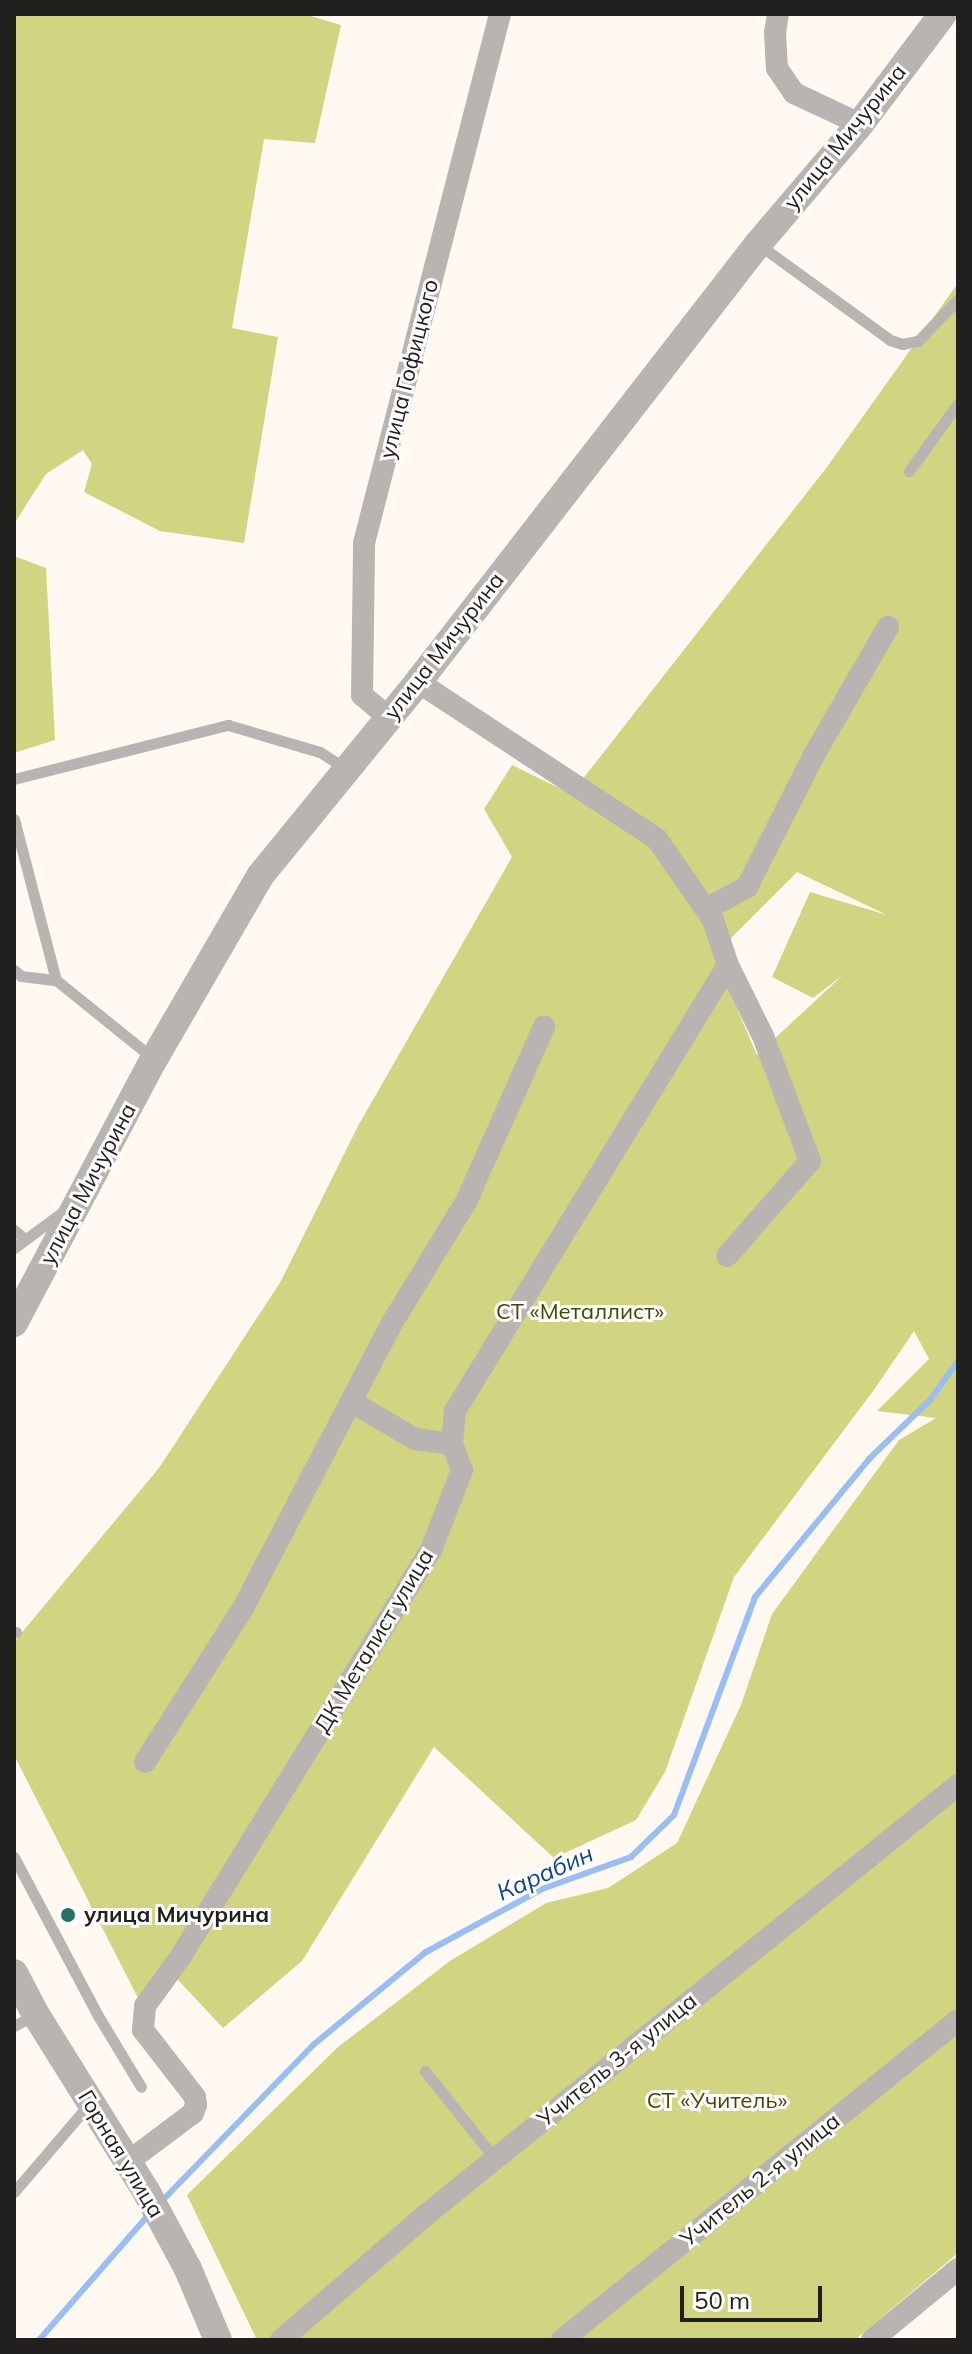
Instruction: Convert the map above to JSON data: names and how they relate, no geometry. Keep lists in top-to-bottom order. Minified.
{"streets":{"street":["улица Мичурина","улица Гофицкого","ДК Металист улица","Учитель 3-я улица","Горная улица","Учитель 2-я улица"]},"crossings":[["улица Мичурина","улица Гофицкого"],["ДК Металист улица","Горная улица"]],"water":["Карабин"],"parks":["СТ «Металлист»","СТ «Учитель»"],"places":["улица Мичурина"],"scale_bar":"50 m"}
